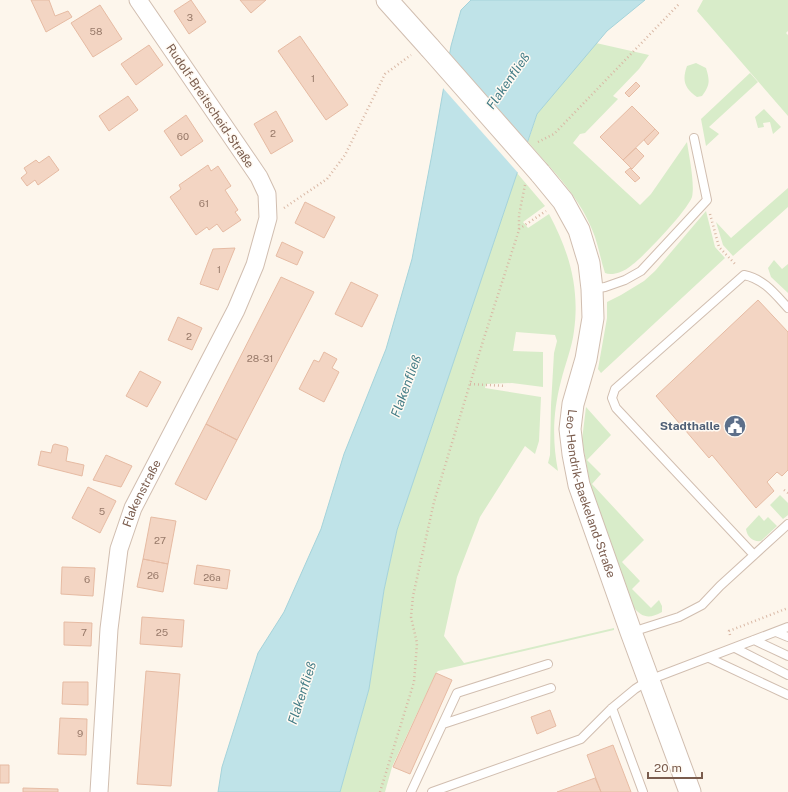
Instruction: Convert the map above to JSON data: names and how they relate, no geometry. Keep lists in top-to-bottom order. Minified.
{"streets":{"street":["Rudolf-Breitscheid-Straße","Leo-Hendrik-Baekeland-Straße","Flakenstraße"]},"crossings":[["Rudolf-Breitscheid-Straße","Flakenstraße"]],"water":["Flakenfließ"],"places":{"public building":["Stadthalle"]},"house_numbers":["3","58","1","2","60","61","1","2","28-31","5","27","26","26a","6","7","25","9"],"scale_bar":"20 m"}
